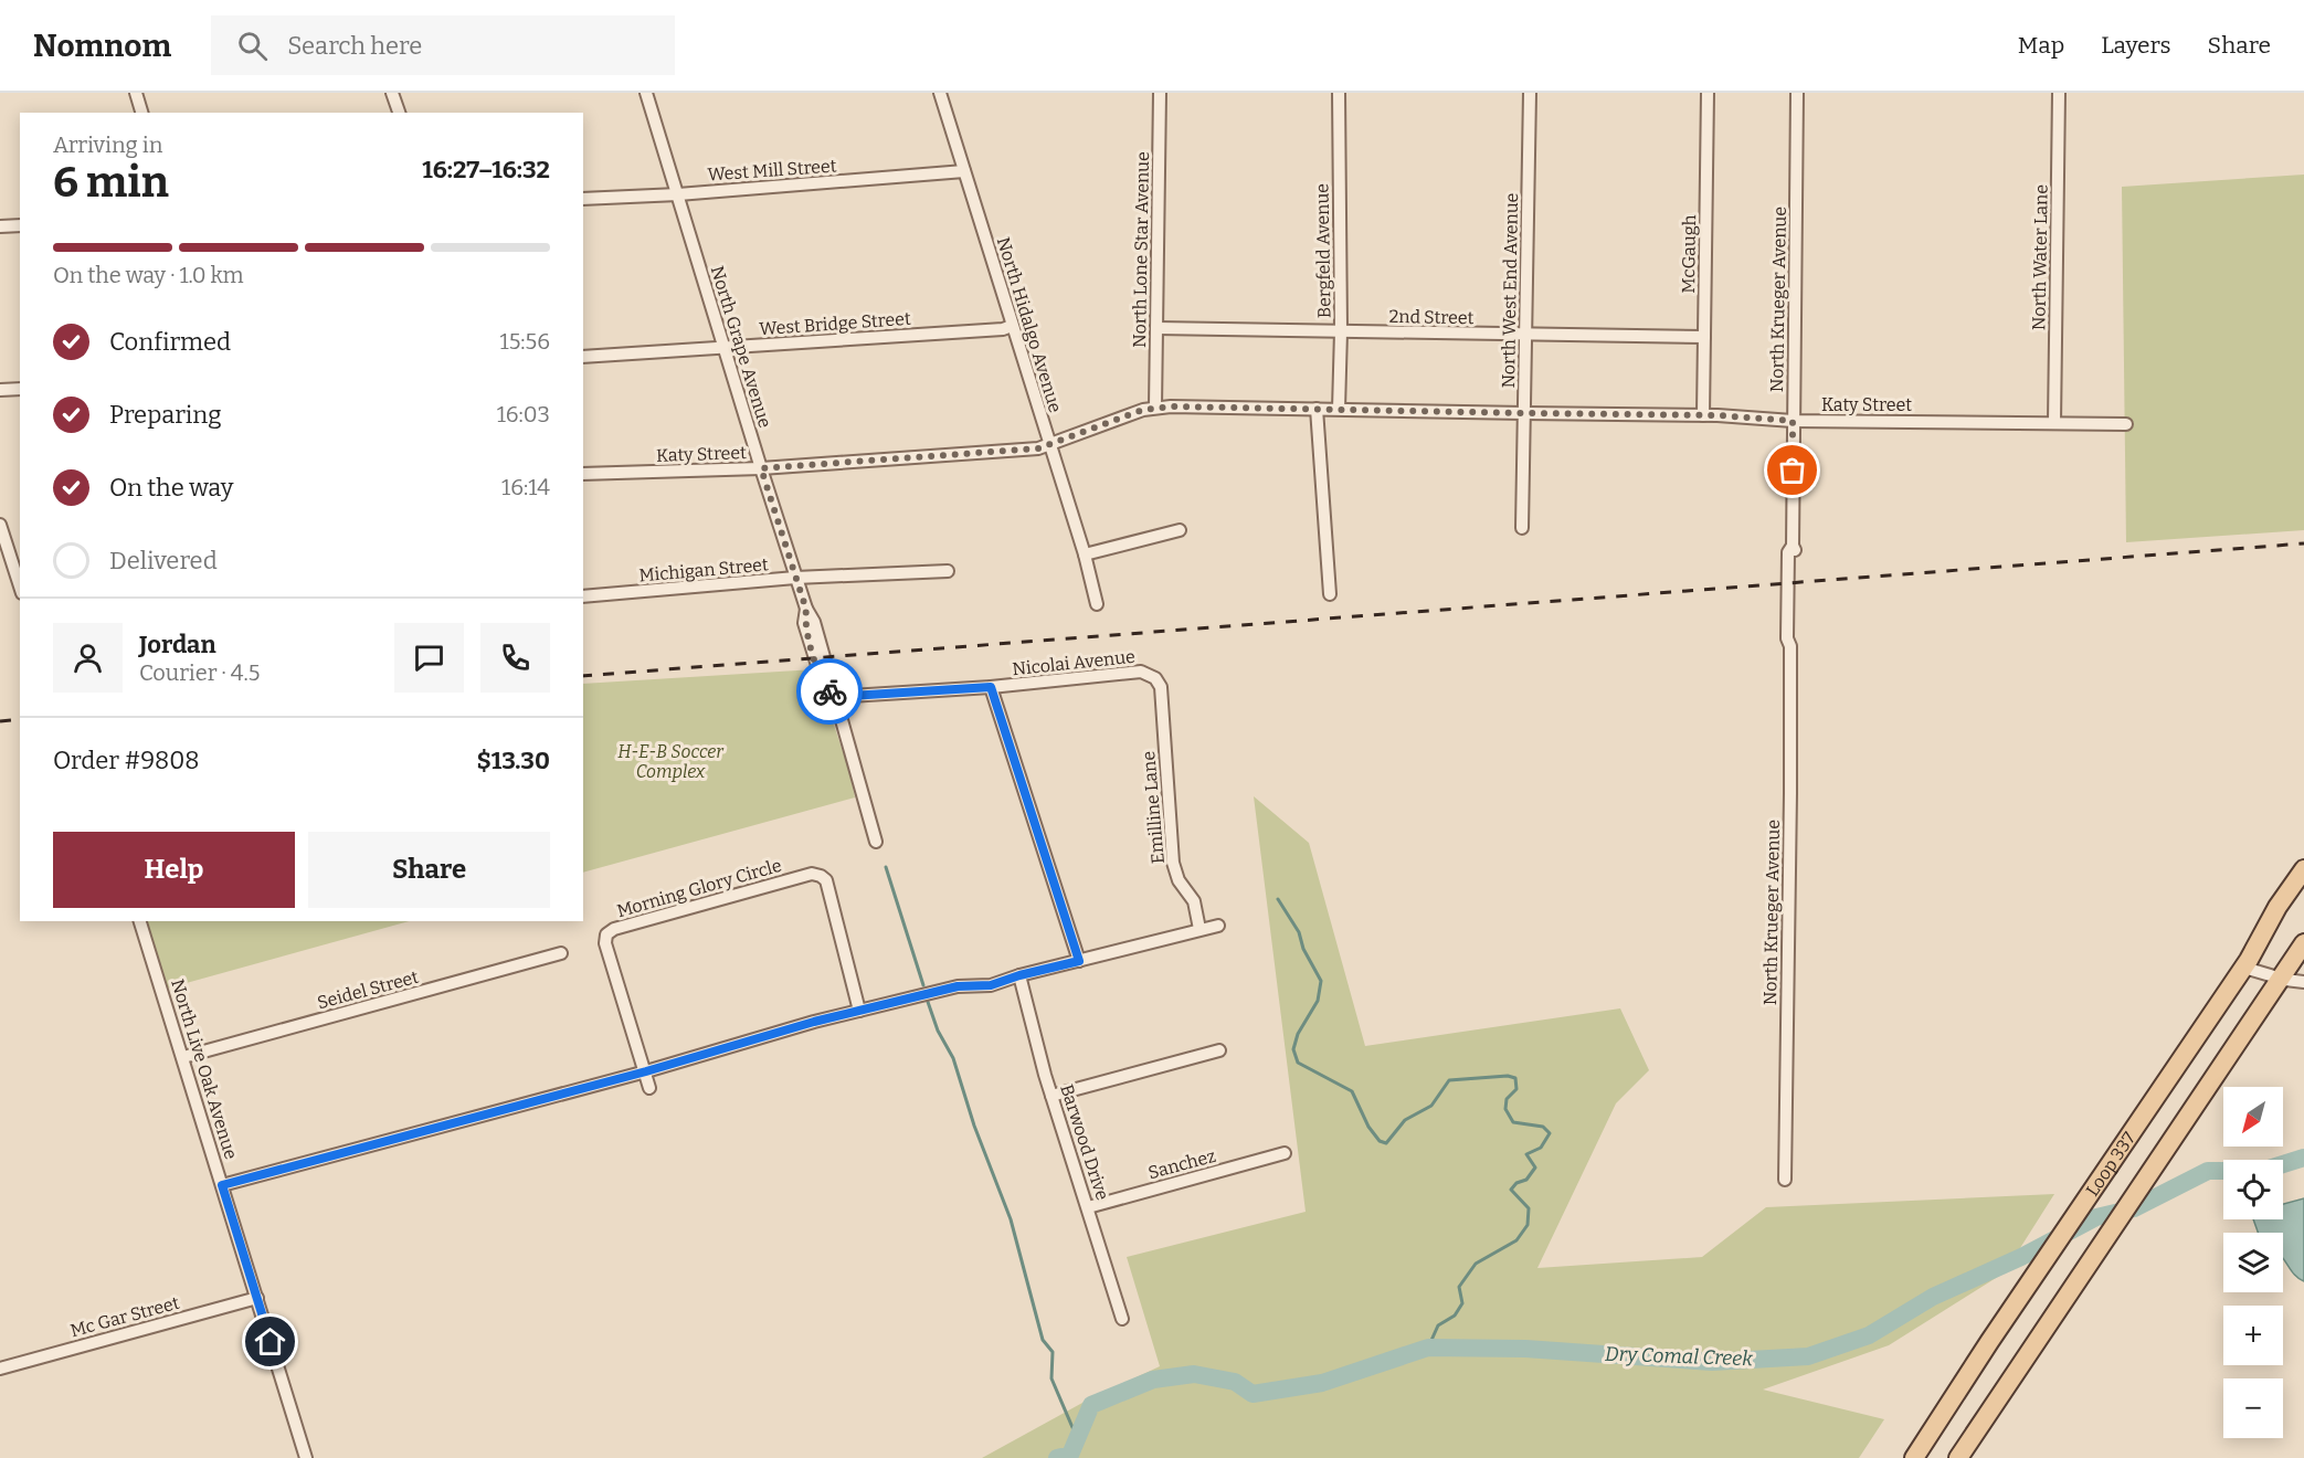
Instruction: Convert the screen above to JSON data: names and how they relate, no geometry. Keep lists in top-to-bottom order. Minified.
{"streets":{"main road":["Loop 337"],"street":["West Mill Street","North Lone Star Avenue","Bergfeld Avenue","McGaugh","North Water Lane","North West End Avenue","North Krueger Avenue","2nd Street","West Bridge Street","North Hidalgo Avenue","North Grape Avenue","Katy Street","Michigan Street","Nicolai Avenue","Emilline Lane","Morning Glory Circle","Seidel Street","North Live Oak Avenue","Barwood Drive","Sanchez","Mc Gar Street"]},"crossings":[["West Mill Street","North Hidalgo Avenue"],["West Mill Street","North Grape Avenue"],["North Lone Star Avenue","2nd Street"],["North Lone Star Avenue","Katy Street"],["Bergfeld Avenue","2nd Street"],["Bergfeld Avenue","Katy Street"],["McGaugh","2nd Street"],["McGaugh","Katy Street"],["North Water Lane","Katy Street"],["North West End Avenue","2nd Street"],["North West End Avenue","Katy Street"],["North Krueger Avenue","Katy Street"],["West Bridge Street","North Hidalgo Avenue"],["West Bridge Street","North Grape Avenue"],["North Hidalgo Avenue","Katy Street"],["North Grape Avenue","Katy Street"],["North Grape Avenue","Michigan Street"],["North Grape Avenue","Nicolai Avenue"],["Nicolai Avenue","Emilline Lane"],["Seidel Street","North Live Oak Avenue"],["North Live Oak Avenue","Mc Gar Street"],["Barwood Drive","Sanchez"]],"water":["Dry Comal Creek"],"parks":["H-E-B Soccer Complex"],"north":"bottom left","page":{"header":"Nomnom","search":"Search here","nav":["Map","Layers","Share"],"heading":["6 min","Arriving in","16:27–16:32"],"panel":["Jordan","Courier · 4.5","Order #9808","$13.30"],"bar":"On the way · 1.0 km","list":[["Confirmed","15:56"],["Preparing","16:03"],["On the way","16:14"],"Delivered"],"buttons":["Help","Share"],"map_buttons":["+","−"]}}
